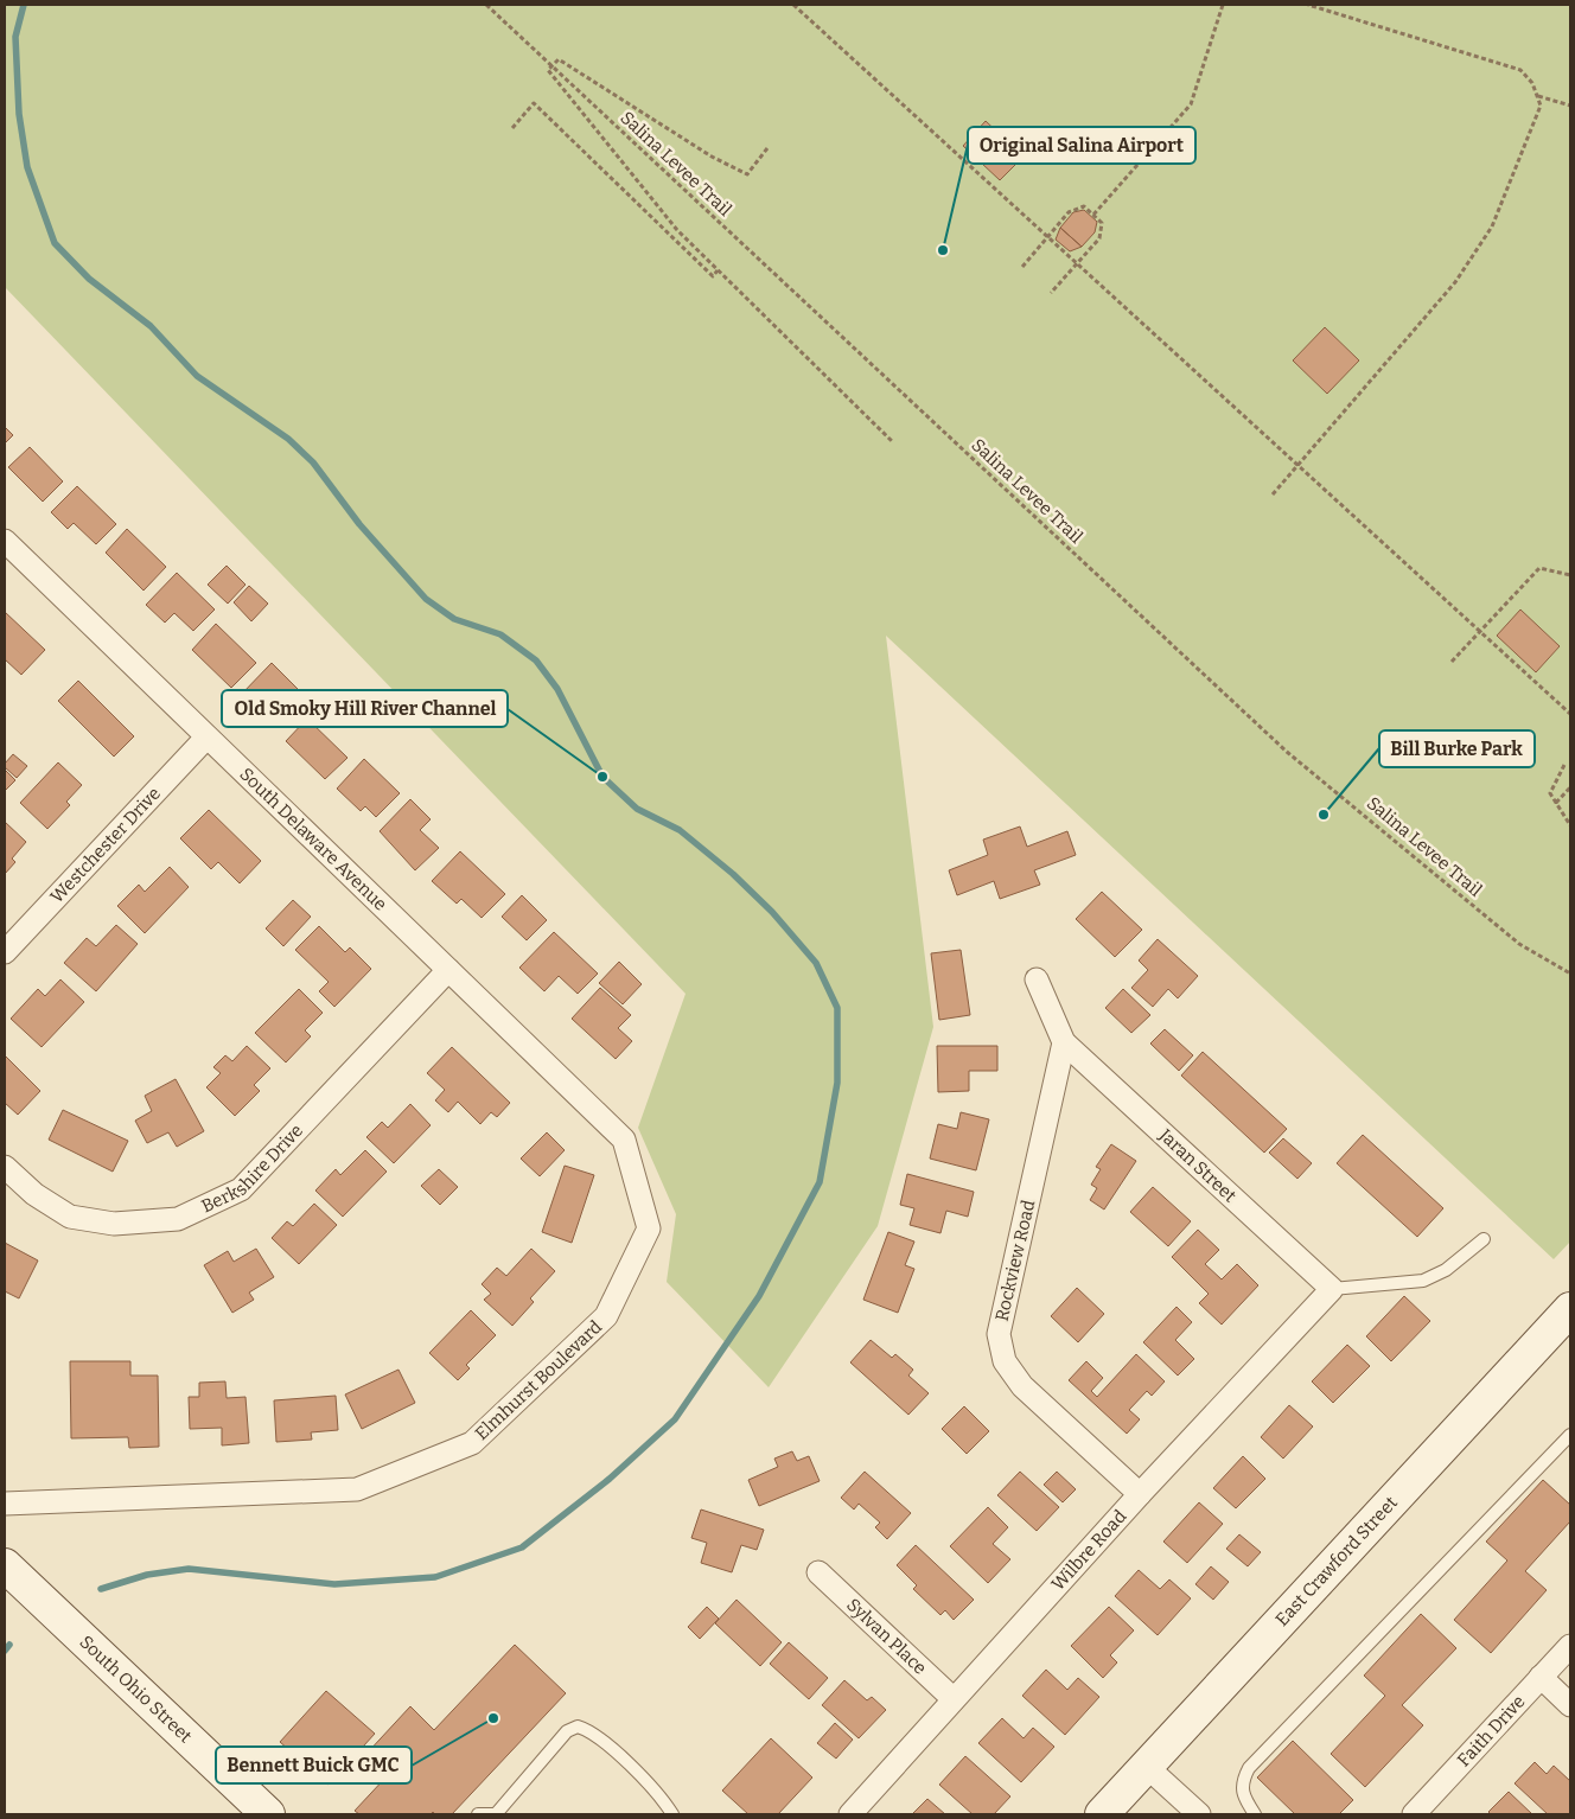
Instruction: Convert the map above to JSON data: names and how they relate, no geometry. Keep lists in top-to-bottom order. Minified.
{"streets":{"street":["South Delaware Avenue","Westchester Drive","Jaran Street","Berkshire Drive","Rockview Road","Elmhurst Boulevard","Wilbre Road","East Crawford Street","Sylvan Place","South Ohio Street","Faith Drive"],"path":["Salina Levee Trail"]},"crossings":[["South Delaware Avenue","Westchester Drive"],["South Delaware Avenue","Berkshire Drive"],["South Delaware Avenue","Elmhurst Boulevard"],["Jaran Street","Rockview Road"],["Jaran Street","Wilbre Road"],["Rockview Road","Wilbre Road"],["Wilbre Road","Sylvan Place"]],"places":["Original Salina Airport","Old Smoky Hill River Channel","Bill Burke Park","Bennett Buick GMC"]}
